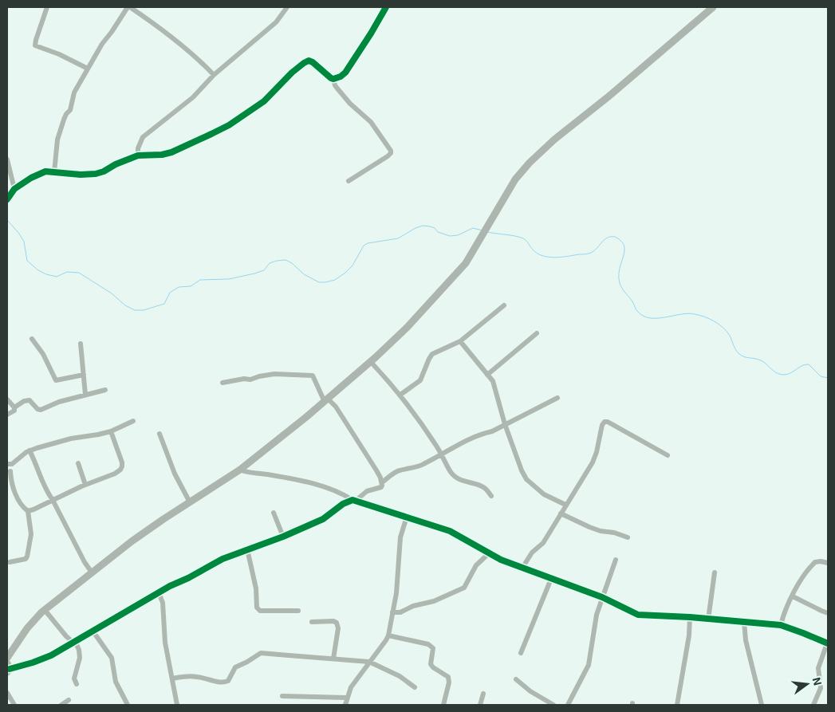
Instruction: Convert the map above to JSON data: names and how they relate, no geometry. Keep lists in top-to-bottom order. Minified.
{"north":"right"}
